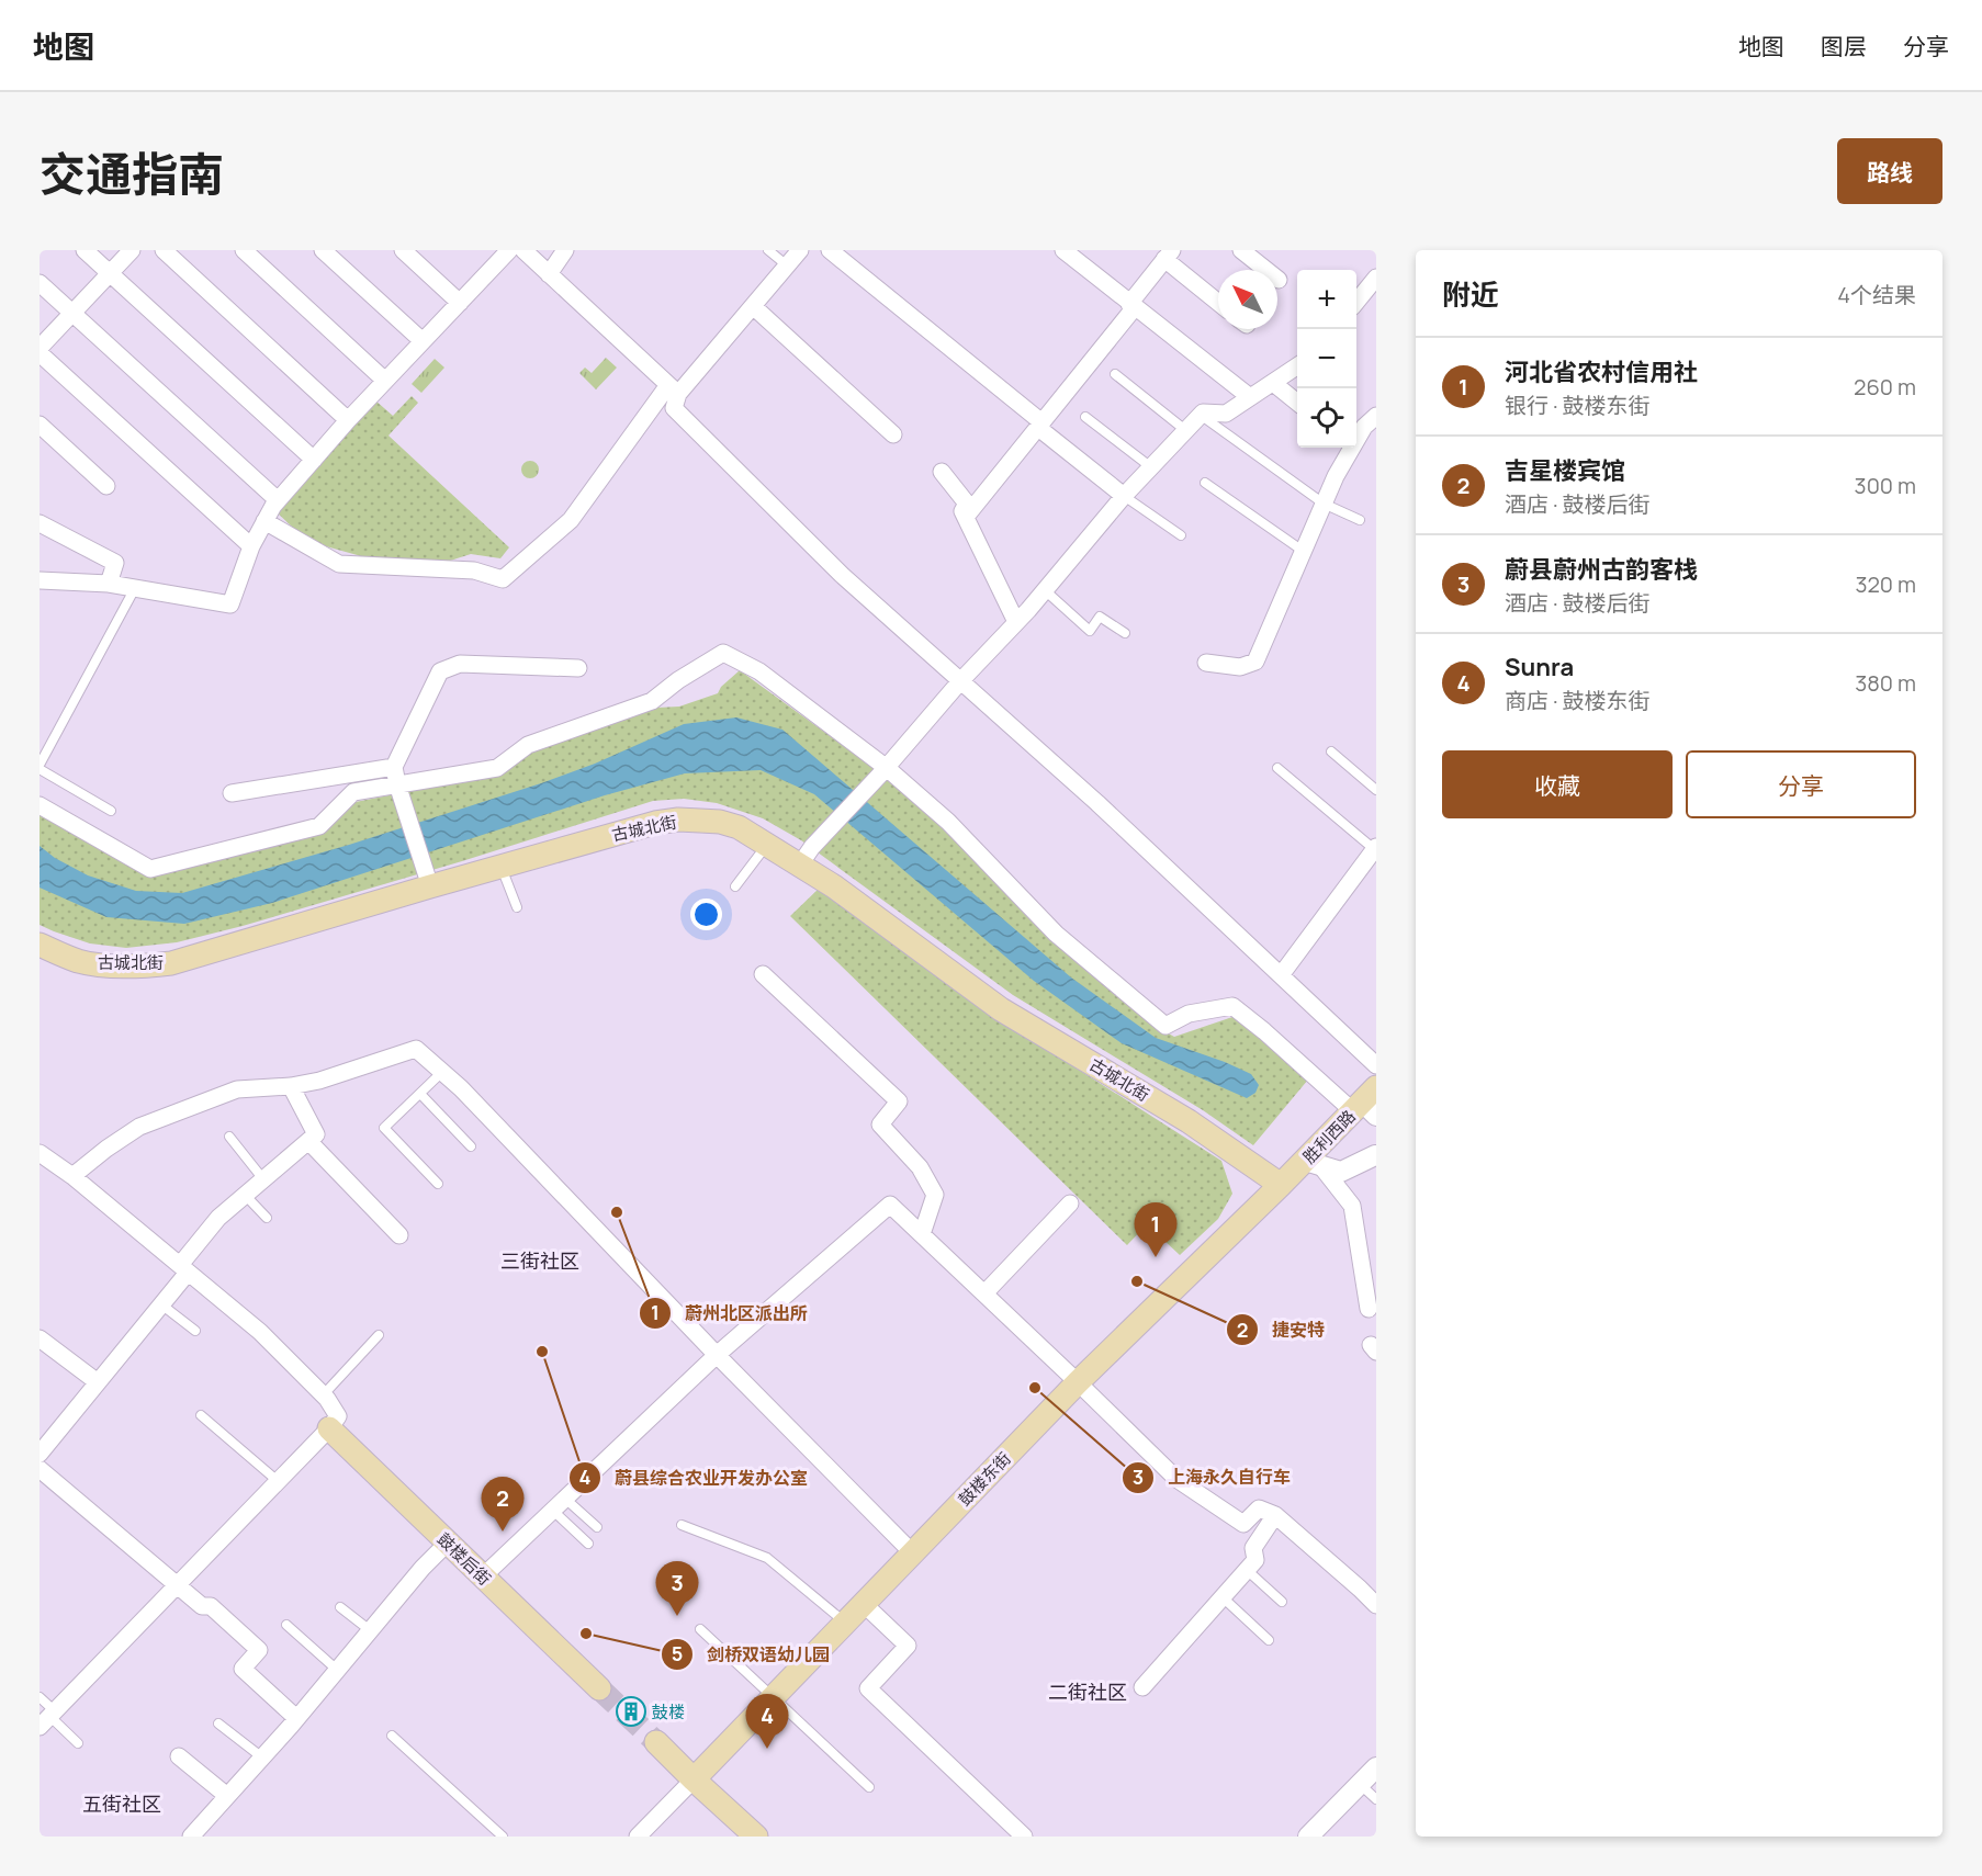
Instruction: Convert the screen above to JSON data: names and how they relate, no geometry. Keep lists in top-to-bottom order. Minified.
{"streets":{"main road":["古城北街","胜利西路","鼓楼东街","鼓楼后街"]},"crossings":[["古城北街","胜利西路"],["古城北街","鼓楼东街"],["胜利西路","鼓楼东街"]],"districts":["三街社区","二街社区","五街社区"],"places":{"other":["蔚州北区派出所","捷安特","蔚县综合农业开发办公室","上海永久自行车","剑桥双语幼儿园"],"building":["鼓楼"]},"north":"top left","page":{"header":"地图","nav":["地图","图层","分享"],"title":"交通指南","buttons":["路线",["收藏","分享"]],"heading":["附近","4个结果"],"map_buttons":["+","−"],"list":[{"mark":"1","name":"河北省农村信用社","note":"银行 · 鼓楼东街","value":"260 m"},{"mark":"2","name":"吉星楼宾馆","note":"酒店 · 鼓楼后街","value":"300 m"},{"mark":"3","name":"蔚县蔚州古韵客栈","note":"酒店 · 鼓楼后街","value":"320 m"},{"mark":"4","name":"Sunra","note":"商店 · 鼓楼东街","value":"380 m"}],"pins":["1","2","3","4"]}}
